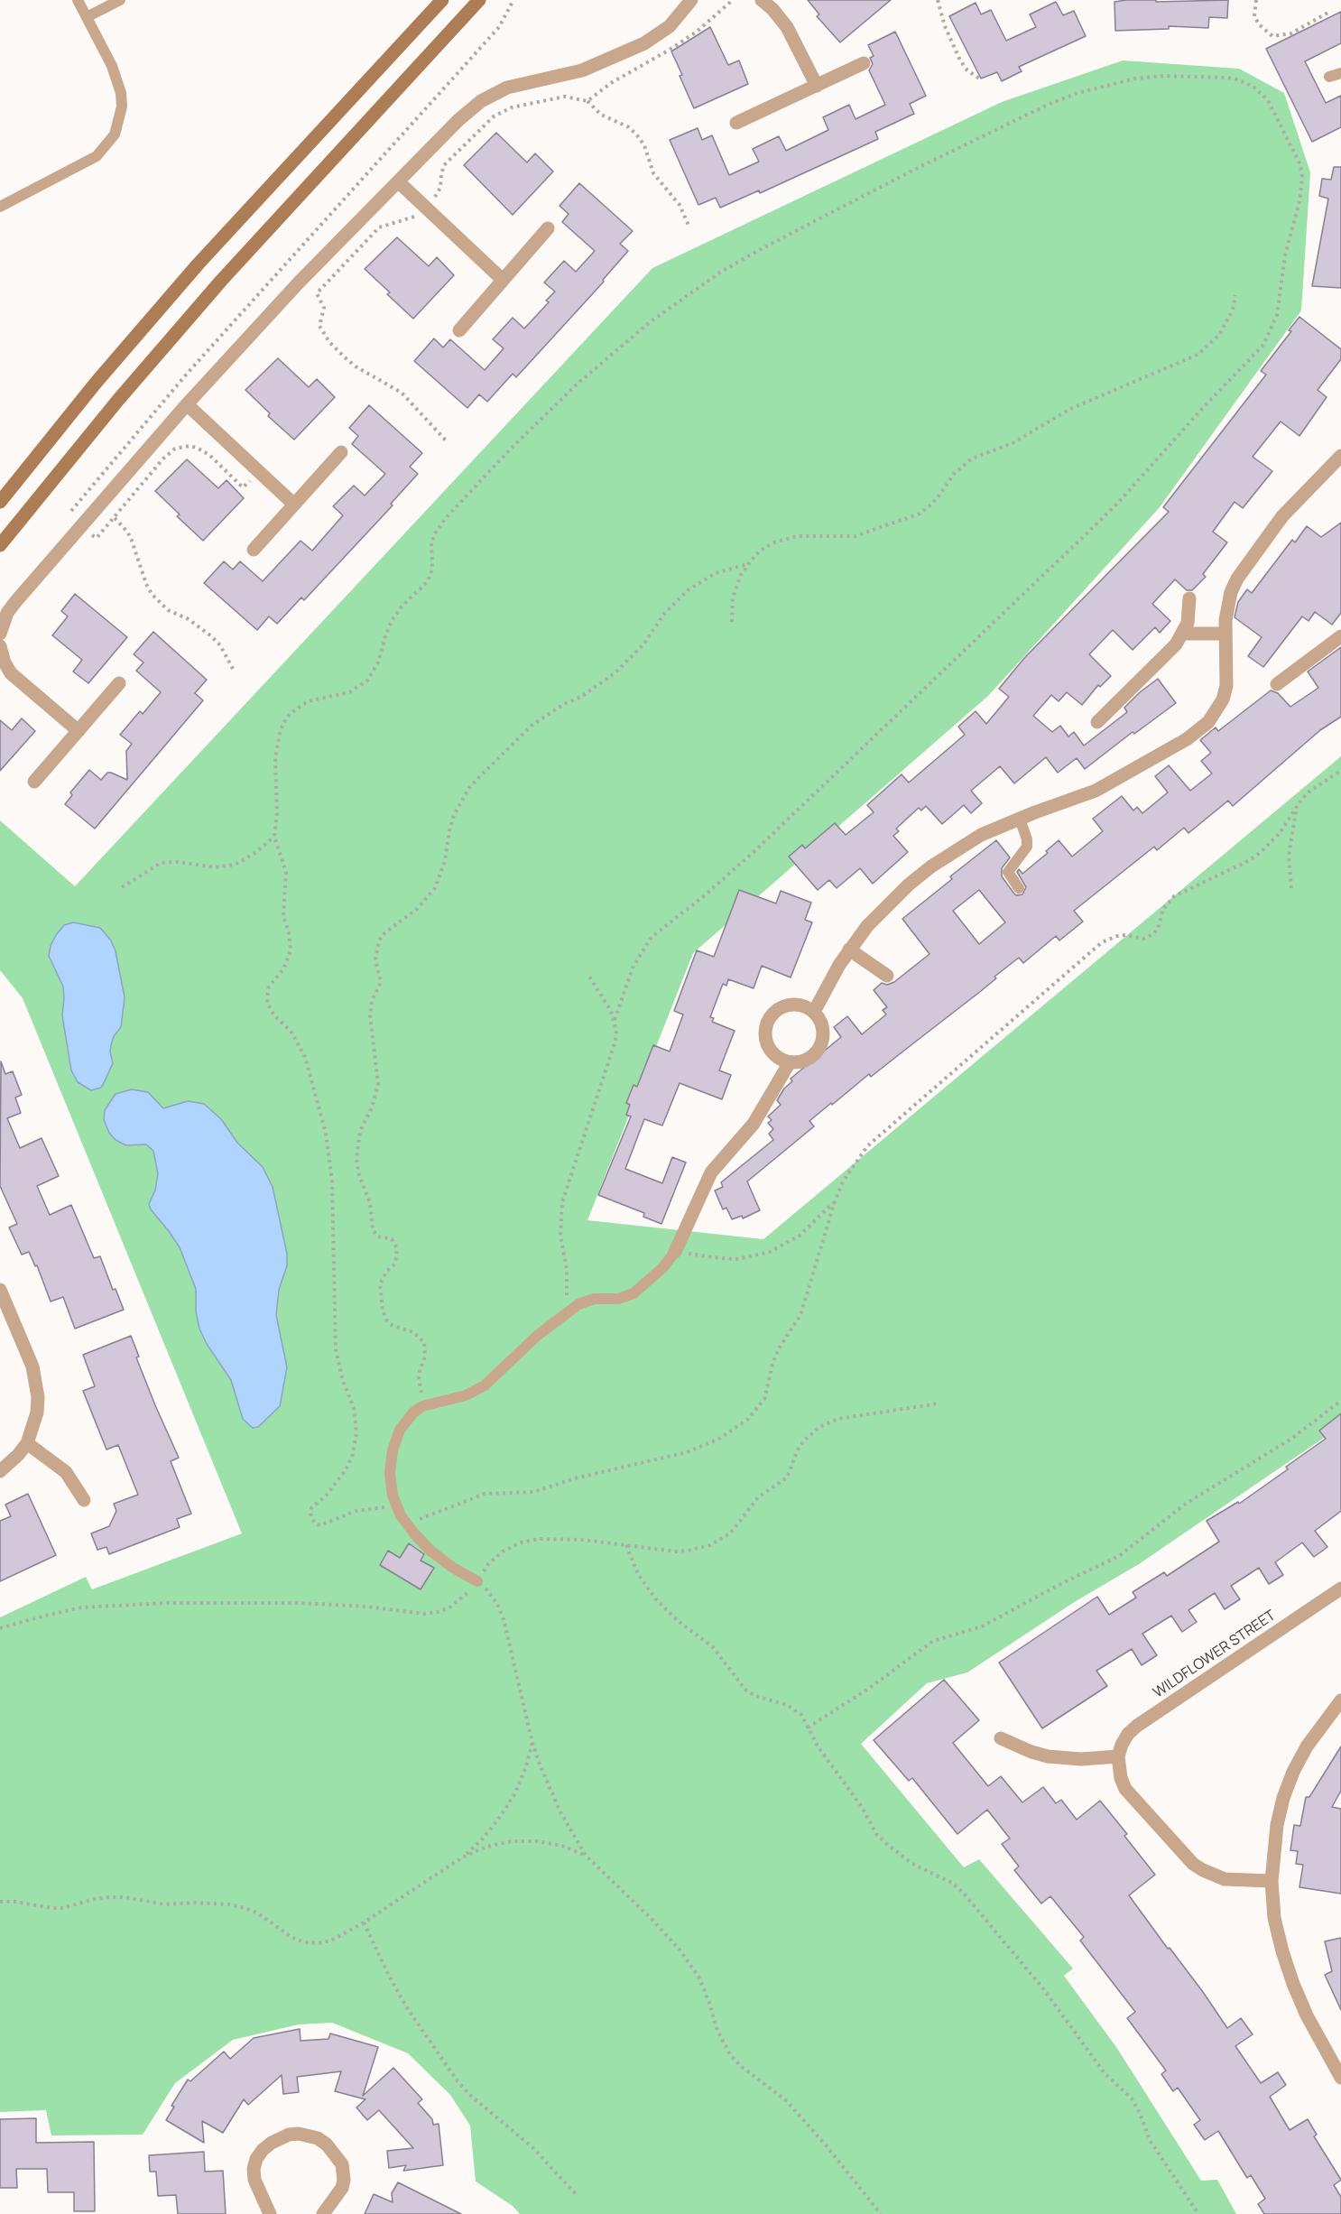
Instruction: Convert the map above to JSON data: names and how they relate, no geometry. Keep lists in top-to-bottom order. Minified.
{"streets":{"street":["WILDFLOWER STREET"]}}
